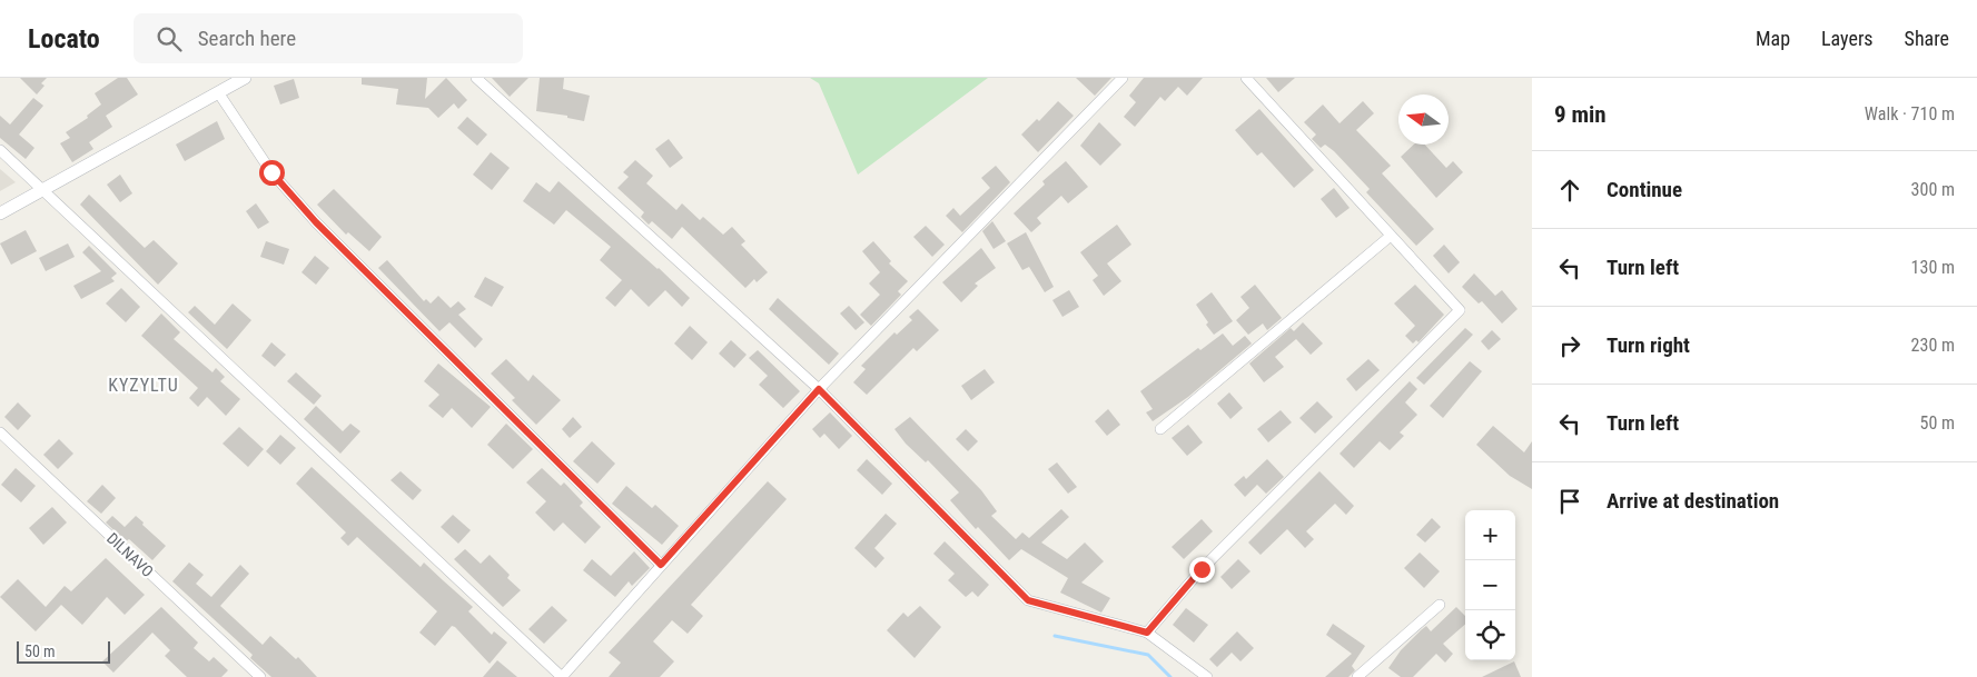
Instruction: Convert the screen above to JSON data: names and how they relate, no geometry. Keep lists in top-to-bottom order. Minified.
{"streets":{"street":["DILNAVO"]},"districts":["KYZYLTU"],"scale_bar":"50 m","north":"left","page":{"header":"Locato","search":"Search here","nav":["Map","Layers","Share"],"heading":["9 min","Walk · 710 m"],"list":[["Continue","300 m"],["Turn left","130 m"],["Turn right","230 m"],["Turn left","50 m"],"Arrive at destination"],"map_buttons":["+","−"],"scale":"50 m"}}
